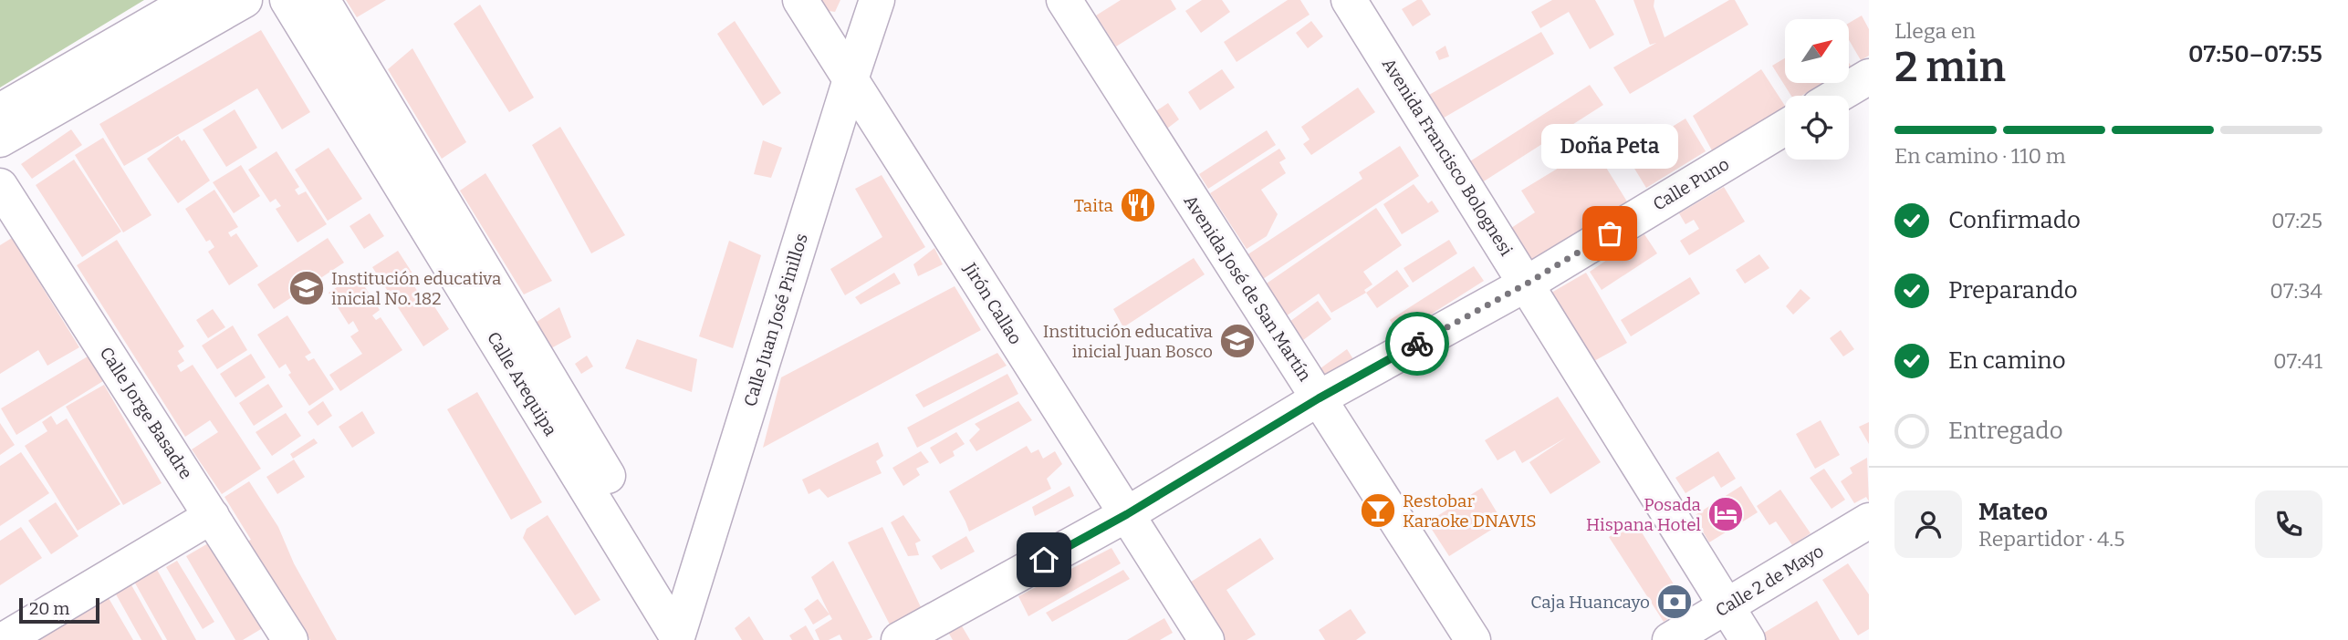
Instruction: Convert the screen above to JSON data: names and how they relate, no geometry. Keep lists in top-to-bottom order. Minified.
{"streets":{"street":["Avenida Francisco Bolognesi","Calle Puno","Avenida José de San Martín","Jirón Callao","Calle Juan José Pinillos","Calle Arequipa","Calle Jorge Basadre","Calle 2 de Mayo"]},"crossings":[["Avenida Francisco Bolognesi","Calle Puno"],["Avenida Francisco Bolognesi","Calle 2 de Mayo"],["Calle Puno","Avenida José de San Martín"],["Calle Puno","Jirón Callao"],["Jirón Callao","Calle Juan José Pinillos"],["Calle Juan José Pinillos","Calle Arequipa"]],"places":{"restaurant":["Taita"],"other":["Doña Peta"],"school or university":["Institución educativa inicial No. 182","Institución educativa inicial Juan Bosco"],"bar":["Restobar Karaoke DNAVIS"],"hotel":["Posada Hispana Hotel"],"bank":["Caja Huancayo"]},"scale_bar":"20 m","north":"top right","page":{"heading":["2 min","Llega en","07:50–07:55"],"panel":["Mateo","Repartidor · 4.5"],"bar":"En camino · 110 m","bubble":"Doña Peta","list":[["Confirmado","07:25"],["Preparando","07:34"],["En camino","07:41"],"Entregado"],"scale":"20 m"}}
